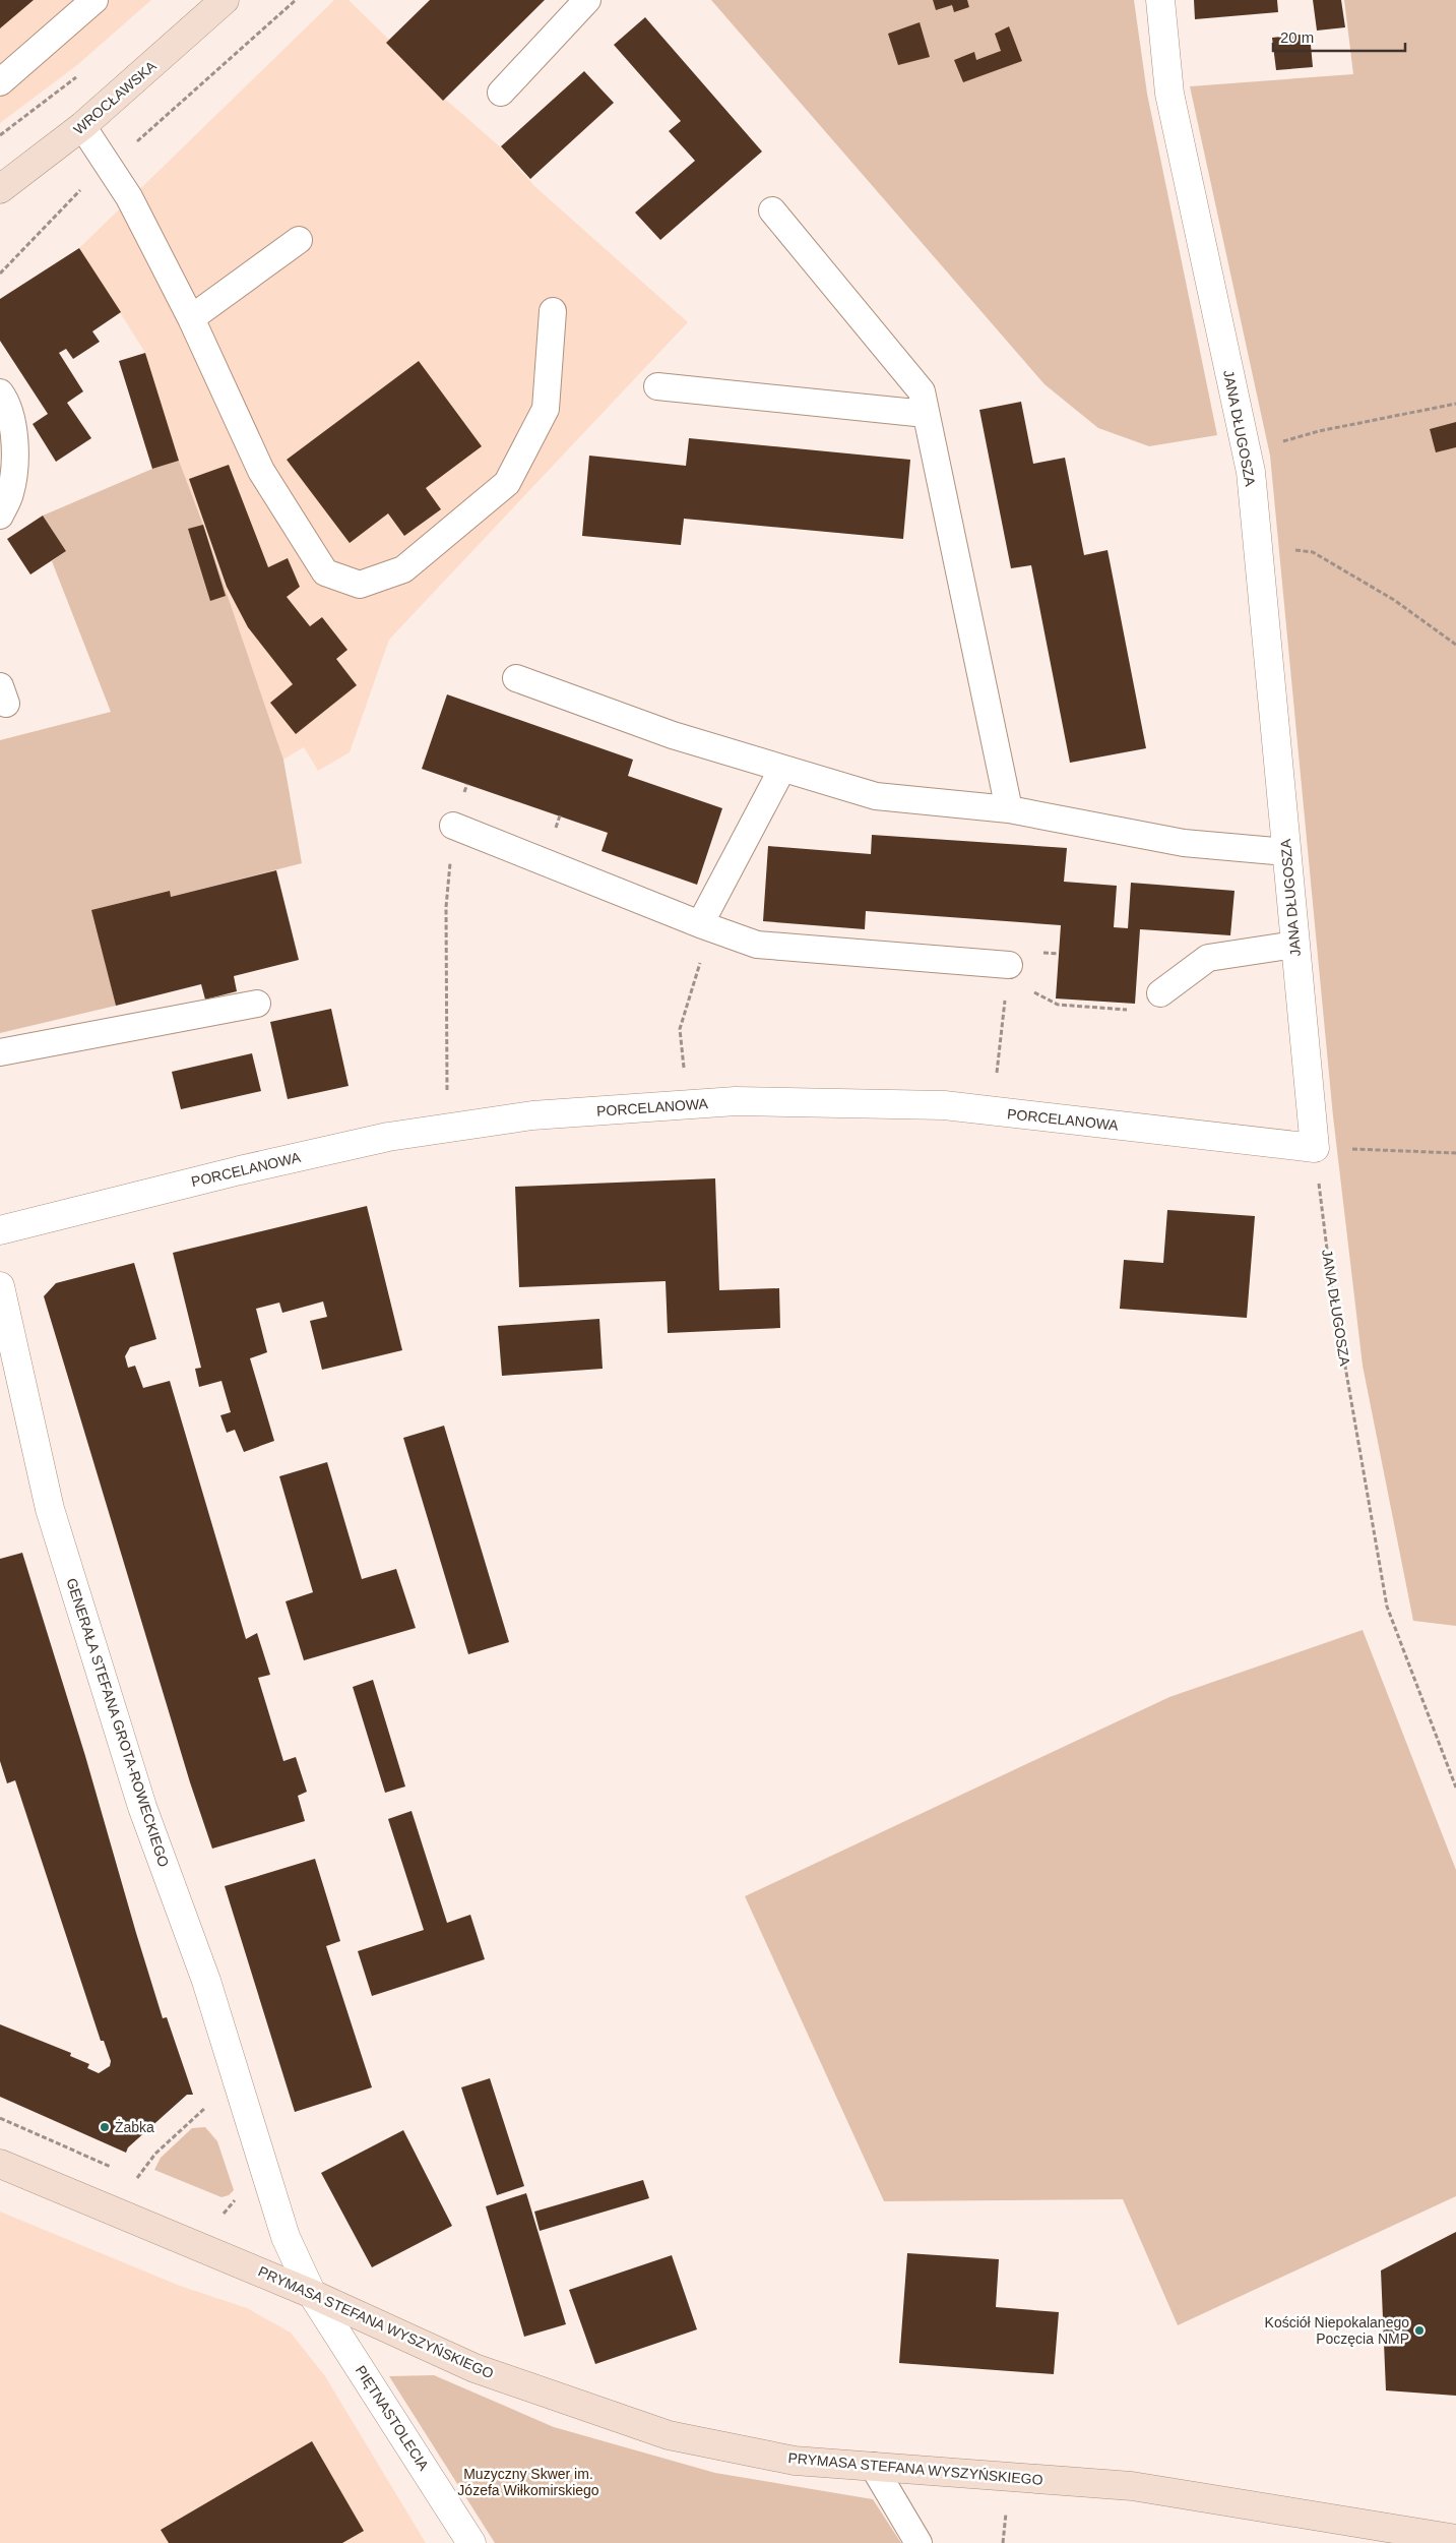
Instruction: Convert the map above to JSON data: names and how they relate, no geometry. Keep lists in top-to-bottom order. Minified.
{"streets":{"street":["WROCŁAWSKA","JANA DŁUGOSZA","PORCELANOWA","GENERAŁA STEFANA GROTA-ROWECKIEGO","PRYMASA STEFANA WYSZYŃSKIEGO","PIĘTNASTOLECIA"]},"crossings":[["JANA DŁUGOSZA","PORCELANOWA"],["GENERAŁA STEFANA GROTA-ROWECKIEGO","PRYMASA STEFANA WYSZYŃSKIEGO"],["GENERAŁA STEFANA GROTA-ROWECKIEGO","PIĘTNASTOLECIA"],["PRYMASA STEFANA WYSZYŃSKIEGO","PIĘTNASTOLECIA"]],"parks":["Muzyczny Skwer im. Józefa Wiłkomirskiego"],"places":["Żabka","Kościół Niepokalanego Poczęcia NMP"],"scale_bar":"20 m"}
